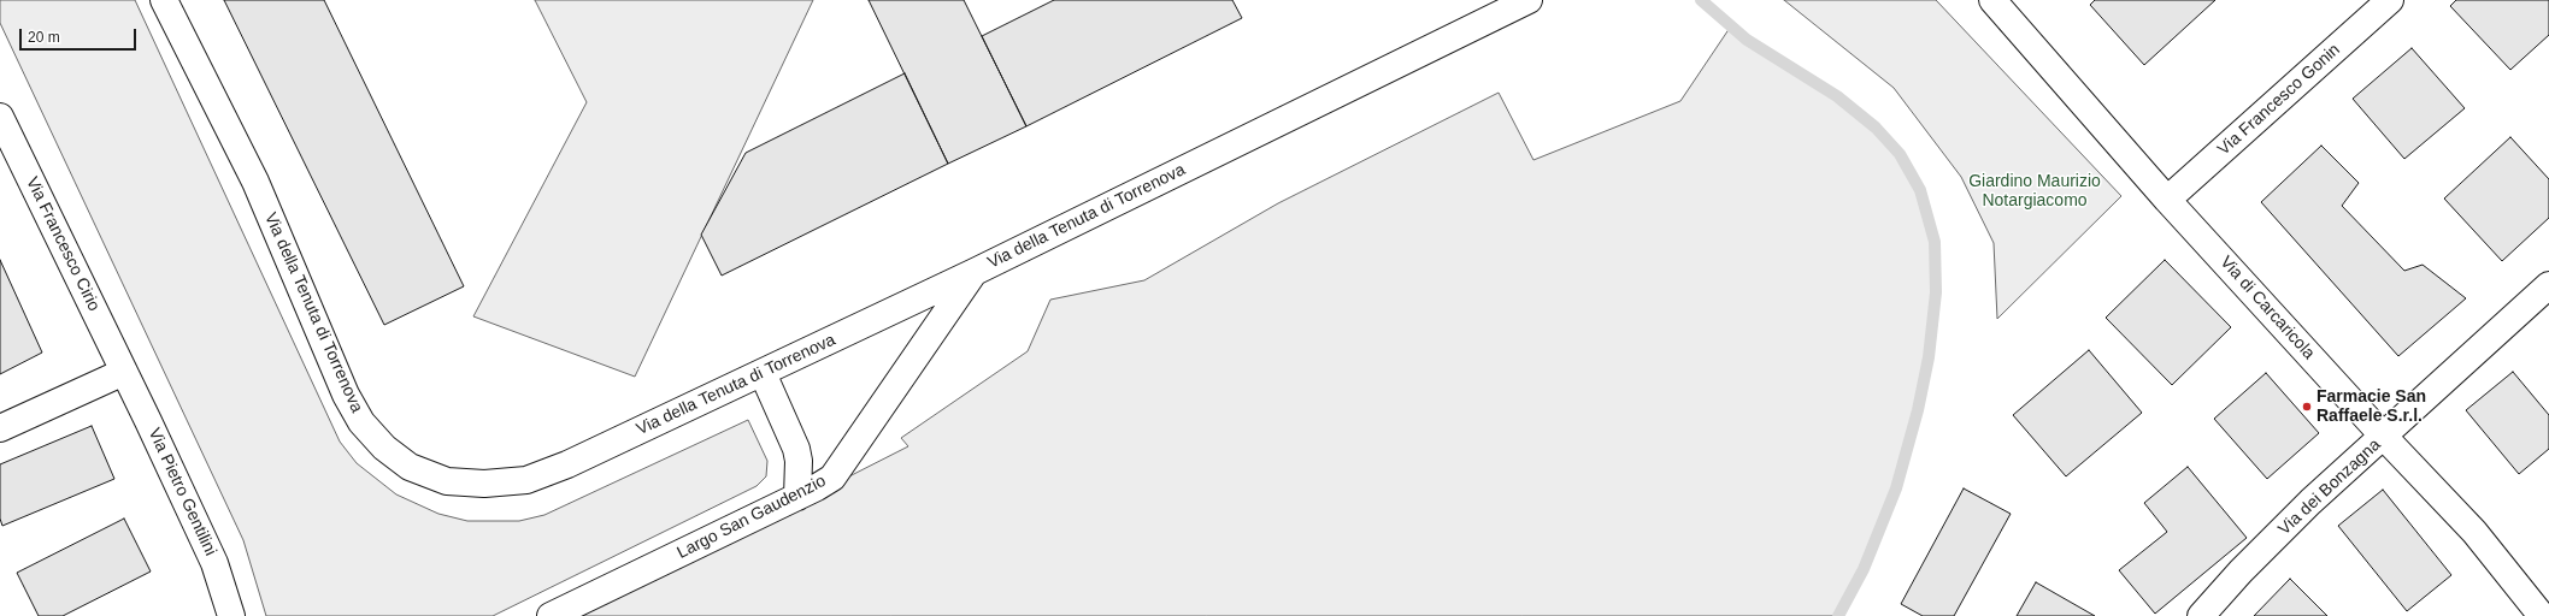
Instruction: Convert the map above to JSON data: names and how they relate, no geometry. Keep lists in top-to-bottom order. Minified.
{"streets":{"street":["Via Francesco Gonin","Via della Tenuta di Torrenova","Via Francesco Cirio","Via di Carcaricola","Via dei Bonzagna","Via Pietro Gentilini","Largo San Gaudenzio"]},"crossings":[["Via Francesco Gonin","Via di Carcaricola"],["Via della Tenuta di Torrenova","Largo San Gaudenzio"],["Via Francesco Cirio","Via Pietro Gentilini"],["Via di Carcaricola","Via dei Bonzagna"]],"parks":["Giardino Maurizio Notargiacomo"],"places":["Farmacie San Raffaele S.r.l."],"scale_bar":"20 m"}
